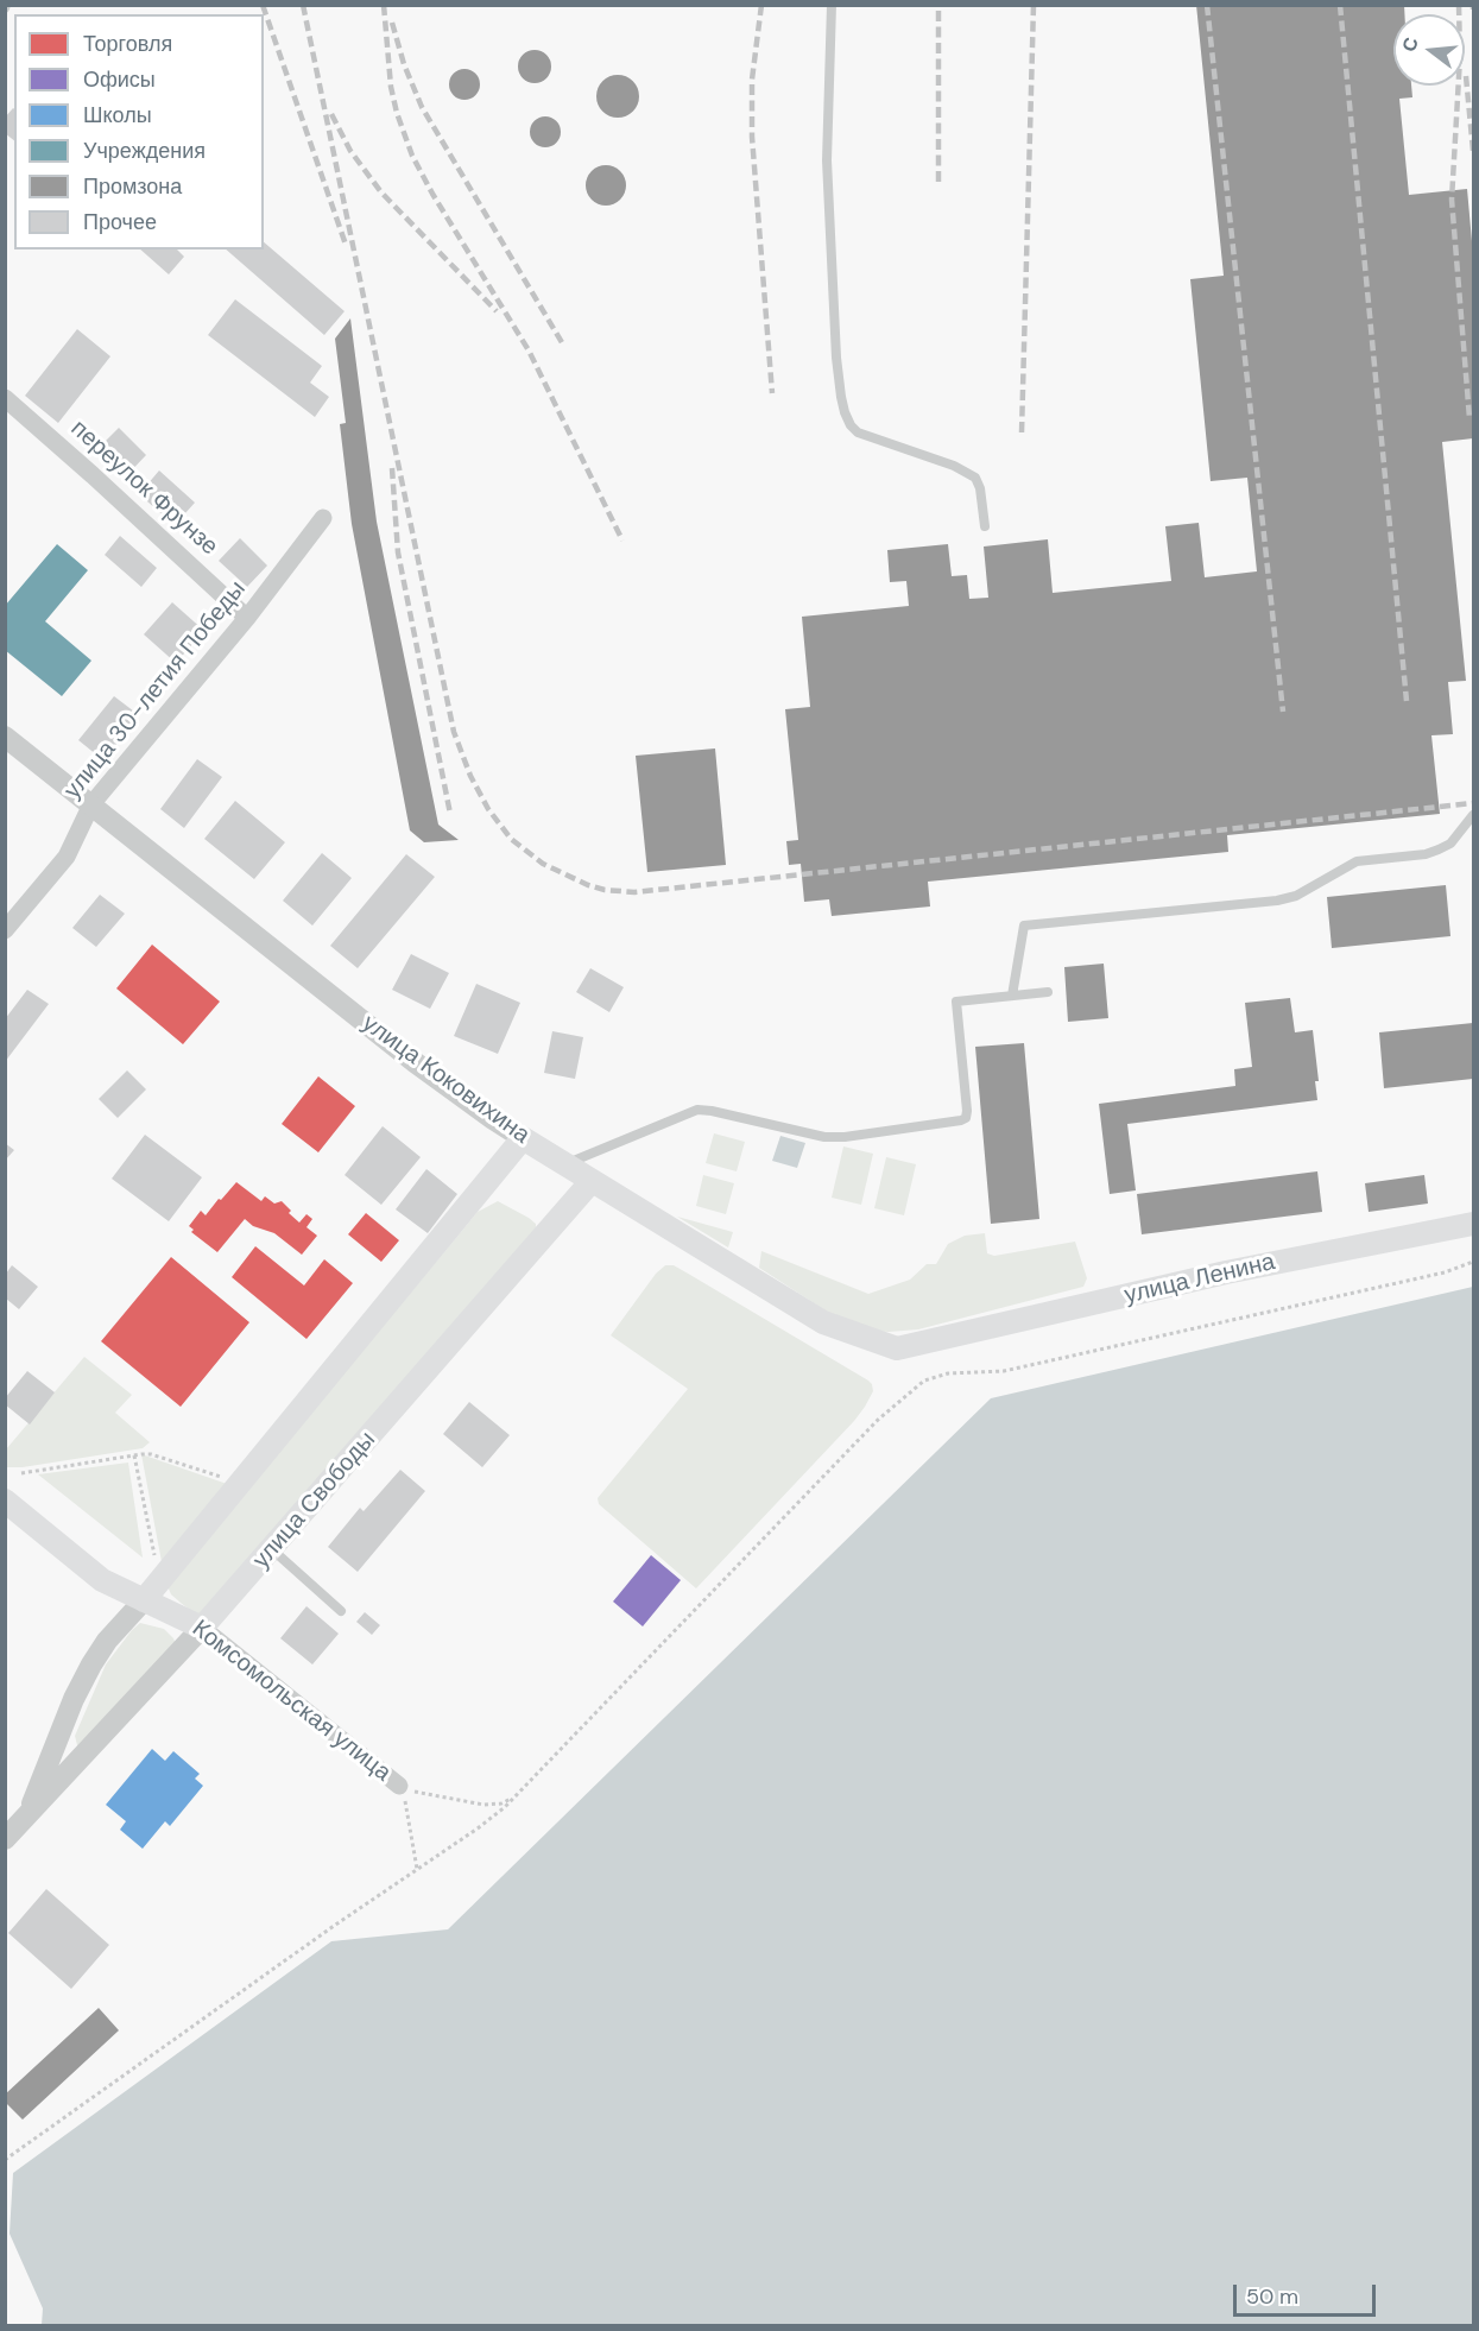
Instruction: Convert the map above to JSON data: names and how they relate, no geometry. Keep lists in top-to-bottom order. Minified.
{"streets":{"main road":["улица Коковихина","улица Ленина","улица Свободы","Комсомольская улица"],"street":["переулок Фрунзе","улица 30-летия Победы"]},"crossings":[["переулок Фрунзе","улица 30-летия Победы"],["улица 30-летия Победы","улица Коковихина"],["улица Коковихина","улица Ленина"],["улица Коковихина","улица Свободы"],["улица Свободы","Комсомольская улица"]],"legend":["Торговля","Офисы","Школы","Учреждения","Промзона","Прочее"],"scale_bar":"50 m","north":"left"}
